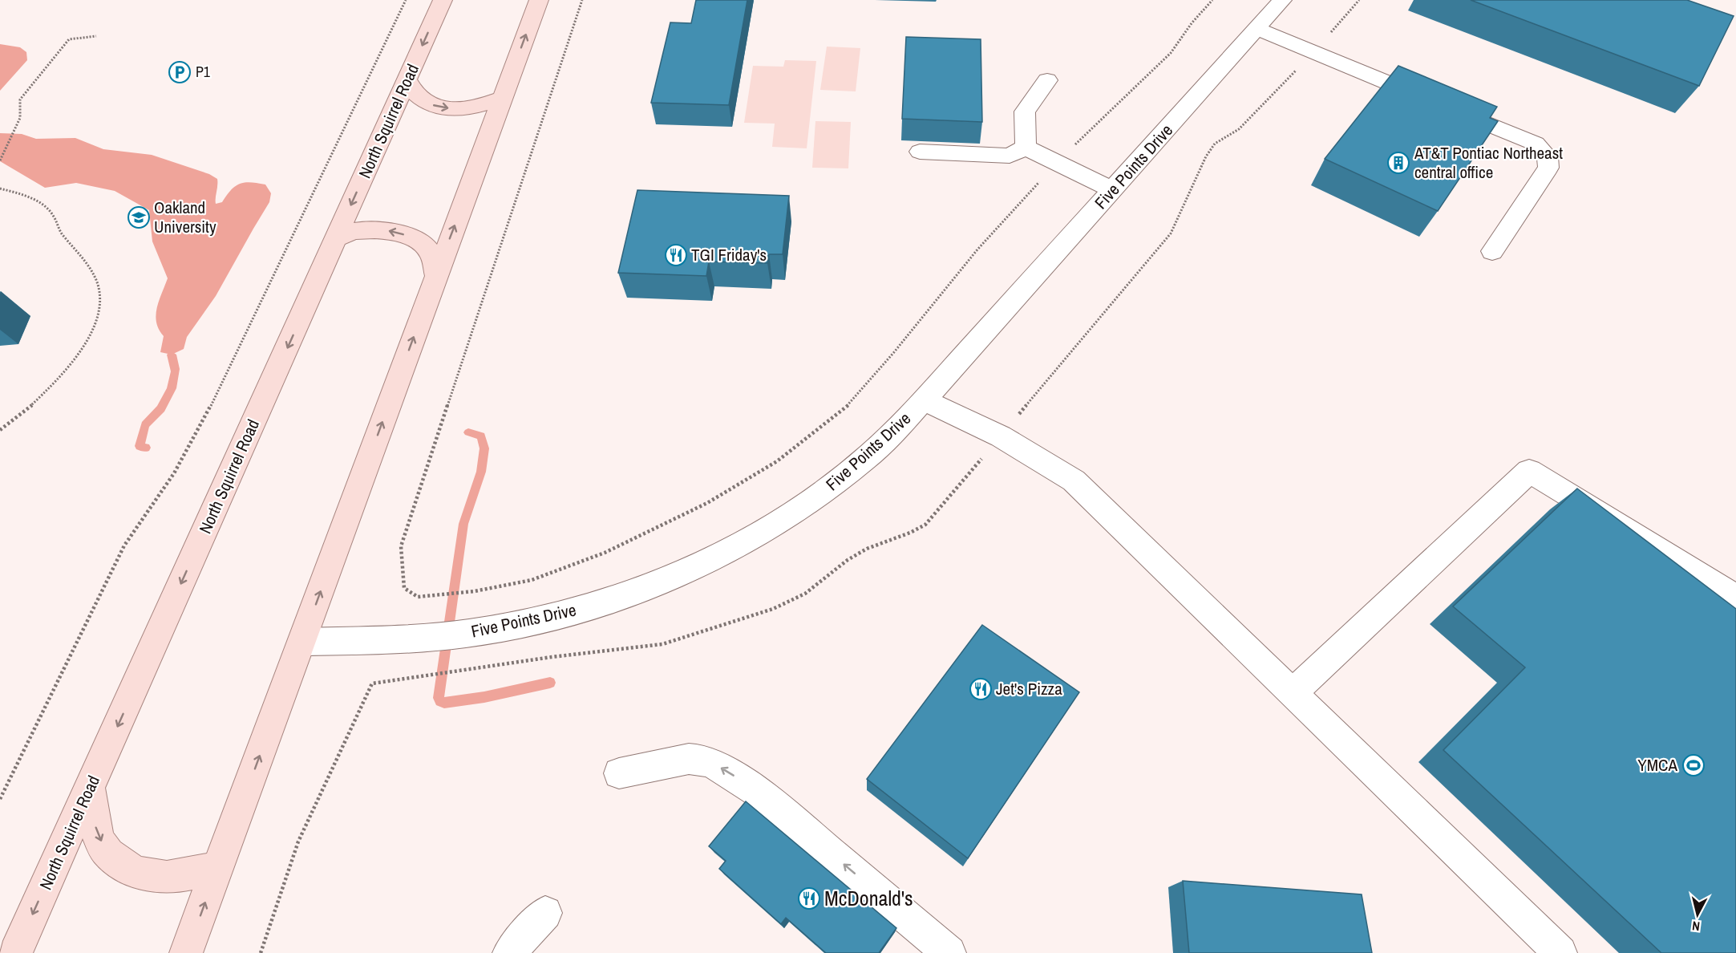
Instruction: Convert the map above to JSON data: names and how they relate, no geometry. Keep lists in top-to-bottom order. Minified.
{"streets":{"main road":["North Squirrel Road"],"street":["Five Points Drive"]},"places":{"parking":["P1"],"building":["AT&T Pontiac Northeast central office"],"school or university":["Oakland University"],"restaurant":["TGI Friday's","Jet's Pizza","McDonald's"],"sports":["YMCA"]},"north":"bottom"}
